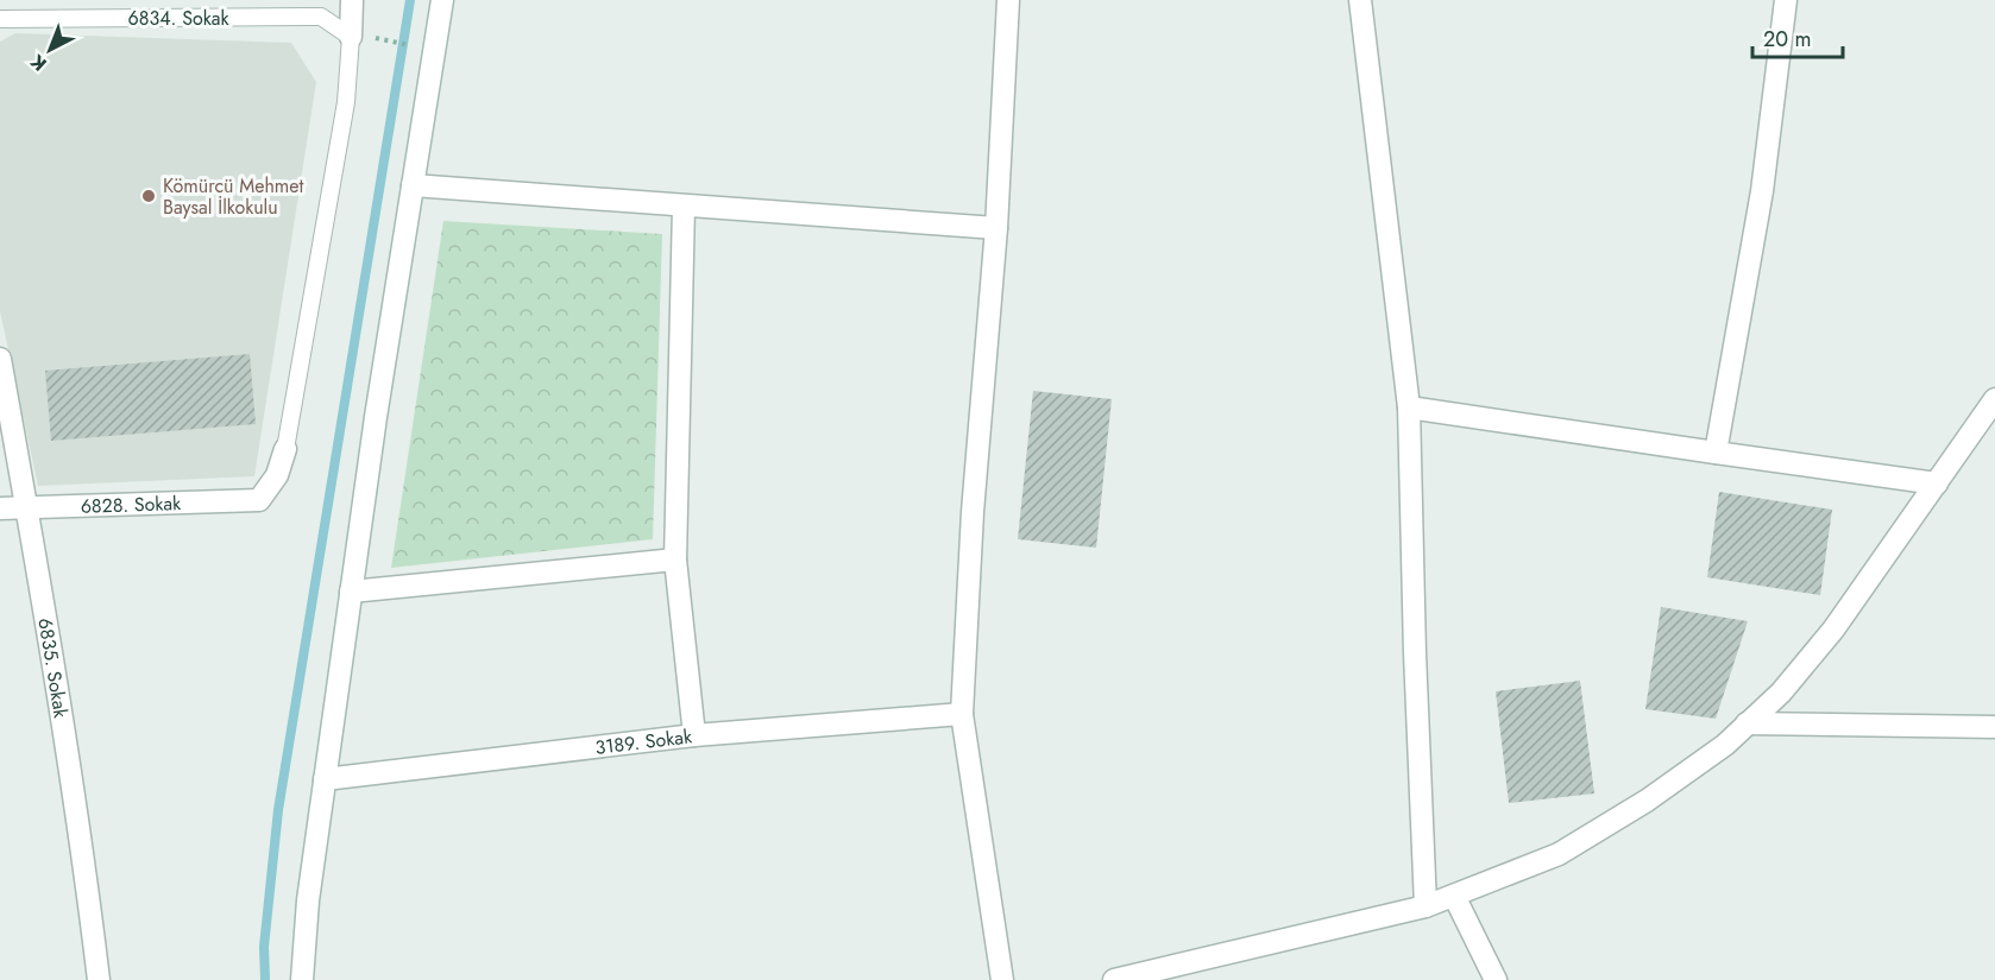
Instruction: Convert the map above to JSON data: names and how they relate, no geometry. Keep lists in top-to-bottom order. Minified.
{"streets":{"street":["6828. Sokak","6835. Sokak","3189. Sokak"],"lane":["6834. Sokak"]},"crossings":[["6828. Sokak","6835. Sokak"]],"places":["Kömürcü Mehmet Baysal İlkokulu"],"scale_bar":"20 m","north":"bottom left"}
